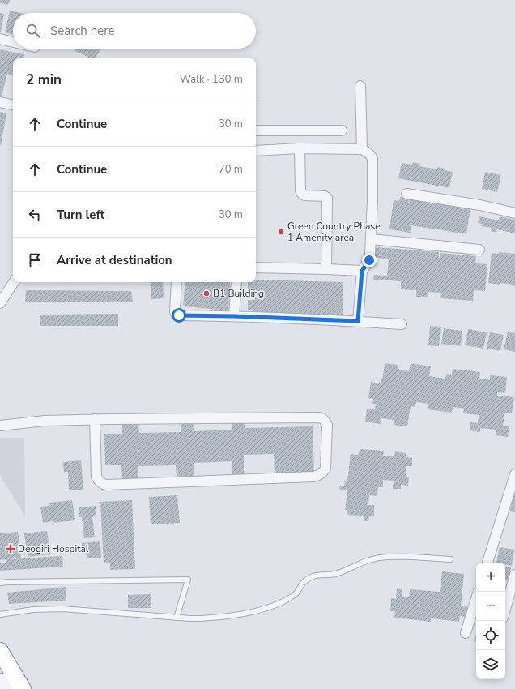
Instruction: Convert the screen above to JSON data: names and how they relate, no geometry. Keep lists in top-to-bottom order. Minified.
{"places":{"other":["Green Country Phase 1 Amenity area","B1 Building"],"health":["Deogiri Hospital"]},"page":{"search":"Search here","heading":["2 min","Walk · 130 m"],"list":[["Continue","30 m"],["Continue","70 m"],["Turn left","30 m"],"Arrive at destination"],"map_buttons":["+","−"]}}
